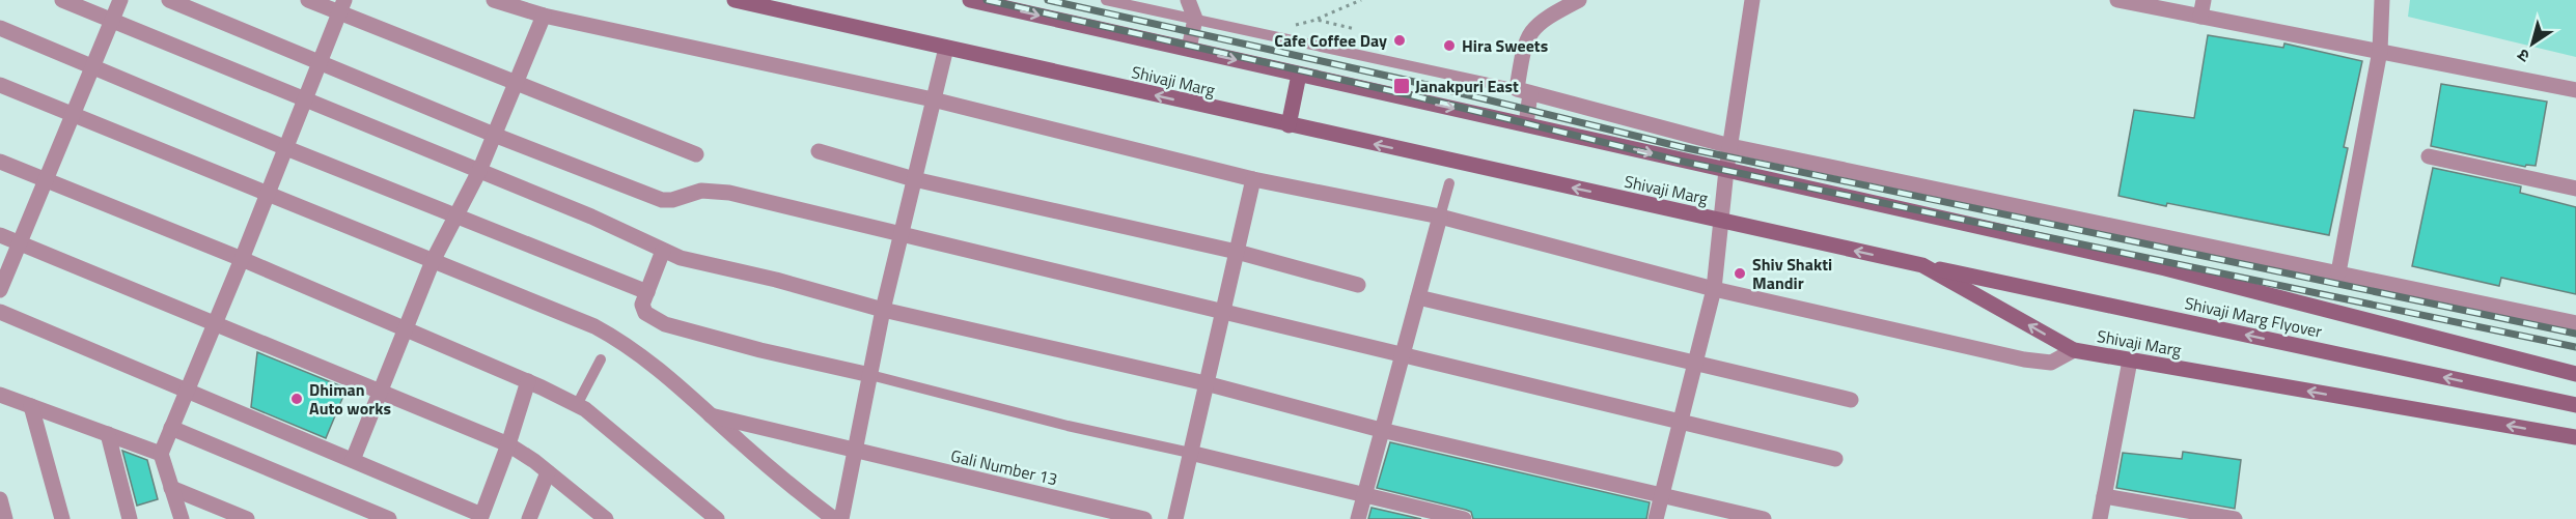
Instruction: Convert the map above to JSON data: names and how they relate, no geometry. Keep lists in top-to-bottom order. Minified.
{"streets":{"main road":["Shivaji Marg","Shivaji Marg Flyover"],"street":["Gali Number 13"]},"crossings":[["Shivaji Marg","Shivaji Marg Flyover"]],"one_way":["Shivaji Marg Flyover"],"places":{"other":["Cafe Coffee Day","Hira Sweets","Shiv Shakti Mandir","Dhiman Auto works"],"transit":["Janakpuri East"]},"north":"bottom left"}
